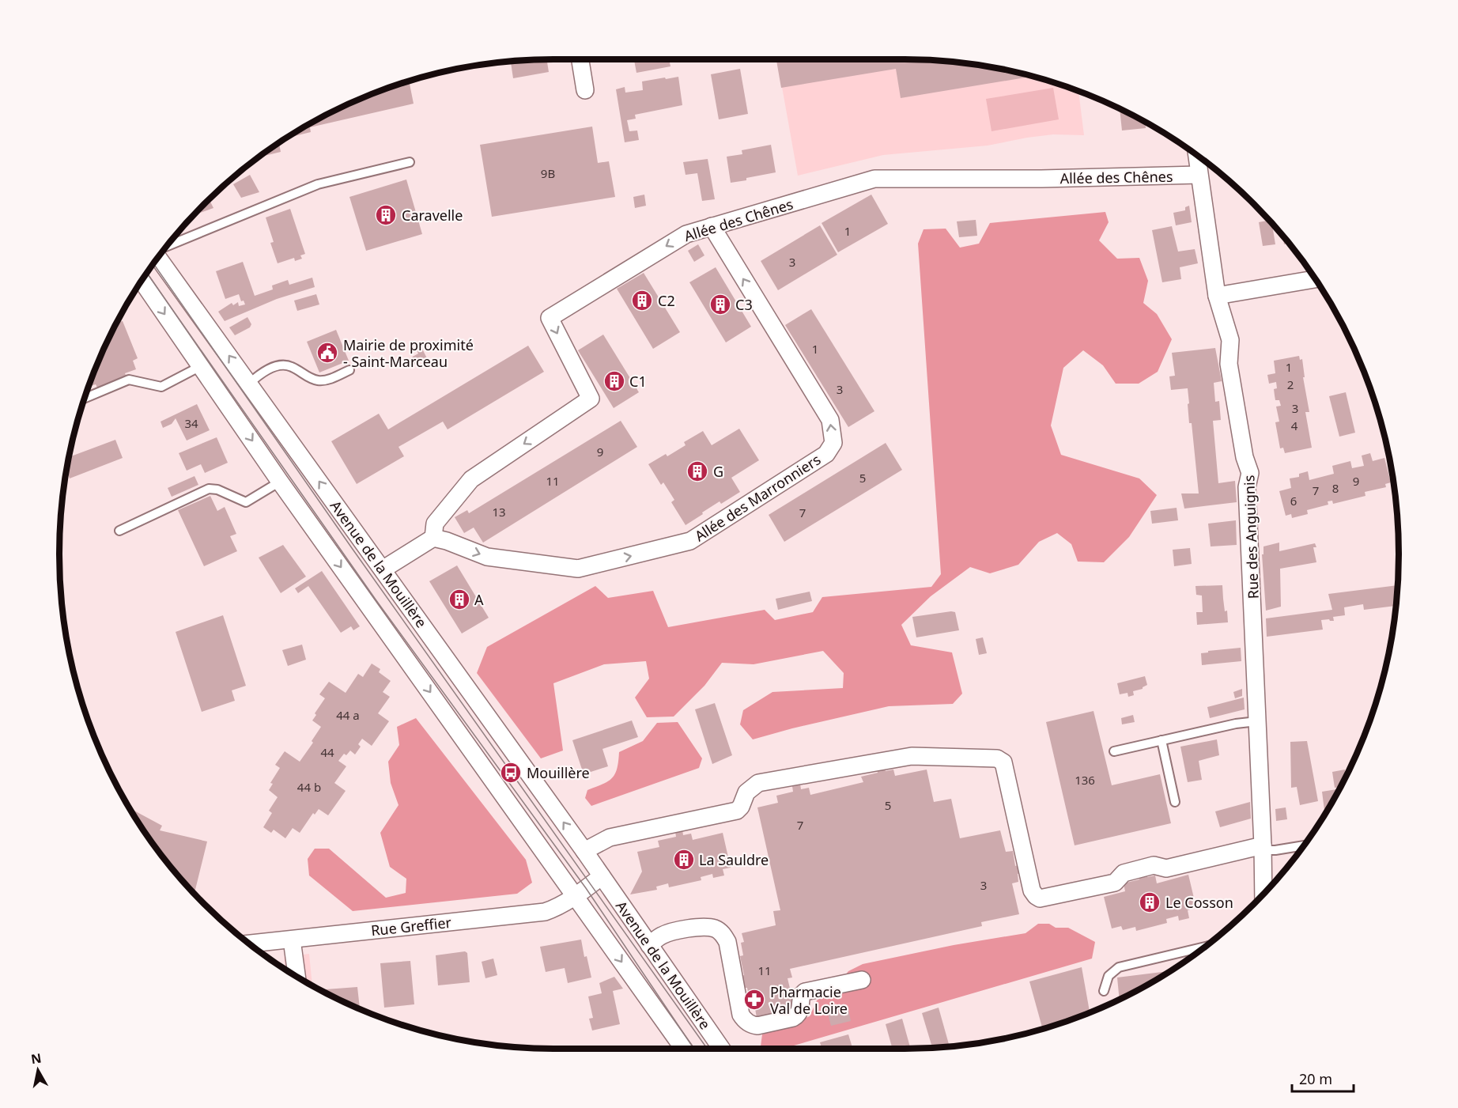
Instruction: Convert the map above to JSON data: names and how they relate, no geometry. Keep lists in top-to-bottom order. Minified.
{"streets":{"street":["Allée des Chênes","Allée des Marronniers","Rue des Anguignis","Avenue de la Mouillère","Rue Greffier"]},"crossings":[["Allée des Chênes","Allée des Marronniers"],["Allée des Chênes","Rue des Anguignis"]],"one_way":["Allée des Chênes"],"places":{"building":["Caravelle","C2","C3","C1","G","A","La Sauldre","Le Cosson"],"public building":["Mairie de proximité - Saint-Marceau"],"bus stop":["Mouillère"],"pharmacy":["Pharmacie Val de Loire"]},"house_numbers":["9B","1","3","1","1","2","3","3","34","4","9","5","11","9","8","7","6","13","7","44 a","44","136","44 b","5","7","3","11"],"scale_bar":"20 m","north":"top"}
